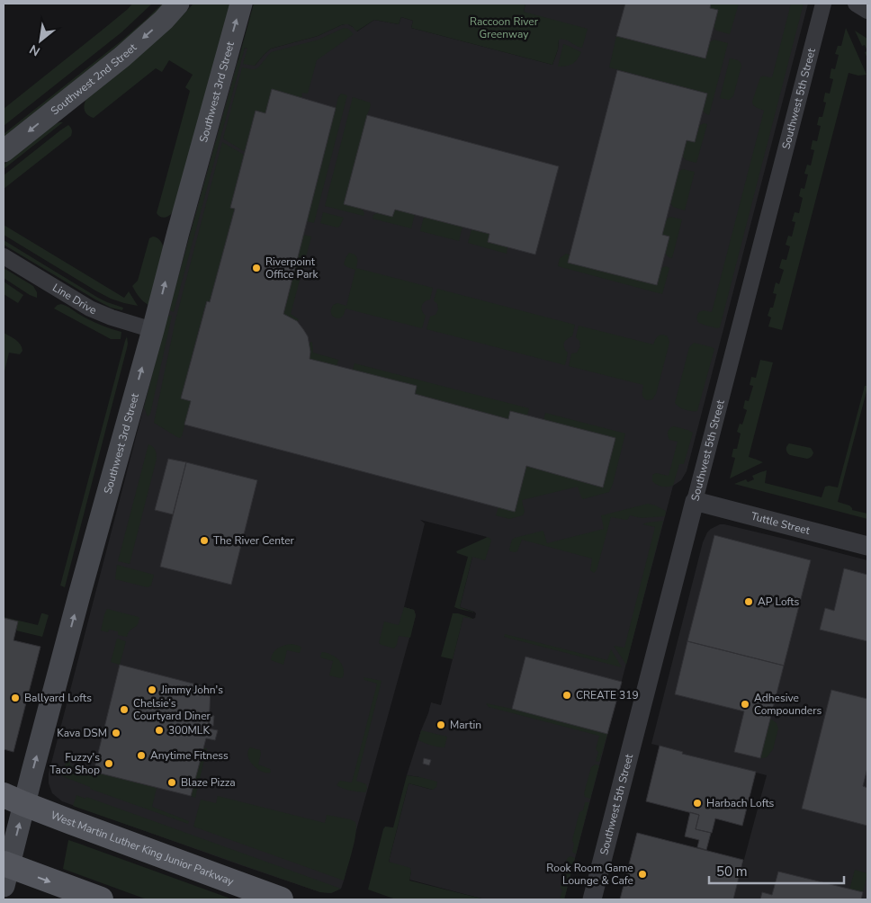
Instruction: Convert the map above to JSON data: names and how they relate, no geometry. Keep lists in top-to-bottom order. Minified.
{"streets":{"main road":["Southwest 2nd Street","Southwest 3rd Street","West Martin Luther King Junior Parkway"],"street":["Southwest 5th Street","Line Drive","Tuttle Street"]},"crossings":[["Southwest 3rd Street","Line Drive"],["Southwest 3rd Street","West Martin Luther King Junior Parkway"],["Southwest 5th Street","Tuttle Street"]],"one_way":["Southwest 2nd Street","Southwest 3rd Street"],"parks":["Raccoon River Greenway"],"places":["Riverpoint Office Park","The River Center","AP Lofts","Jimmy John's","CREATE 319","Ballyard Lofts","Adhesive Compounders","Chelsie’s Courtyard Diner","Martin","300MLK","Kava DSM","Anytime Fitness","Fuzzy's Taco Shop","Blaze Pizza","Harbach Lofts","Rook Room Game Lounge & Cafe"],"scale_bar":"50 m","north":"bottom left"}
